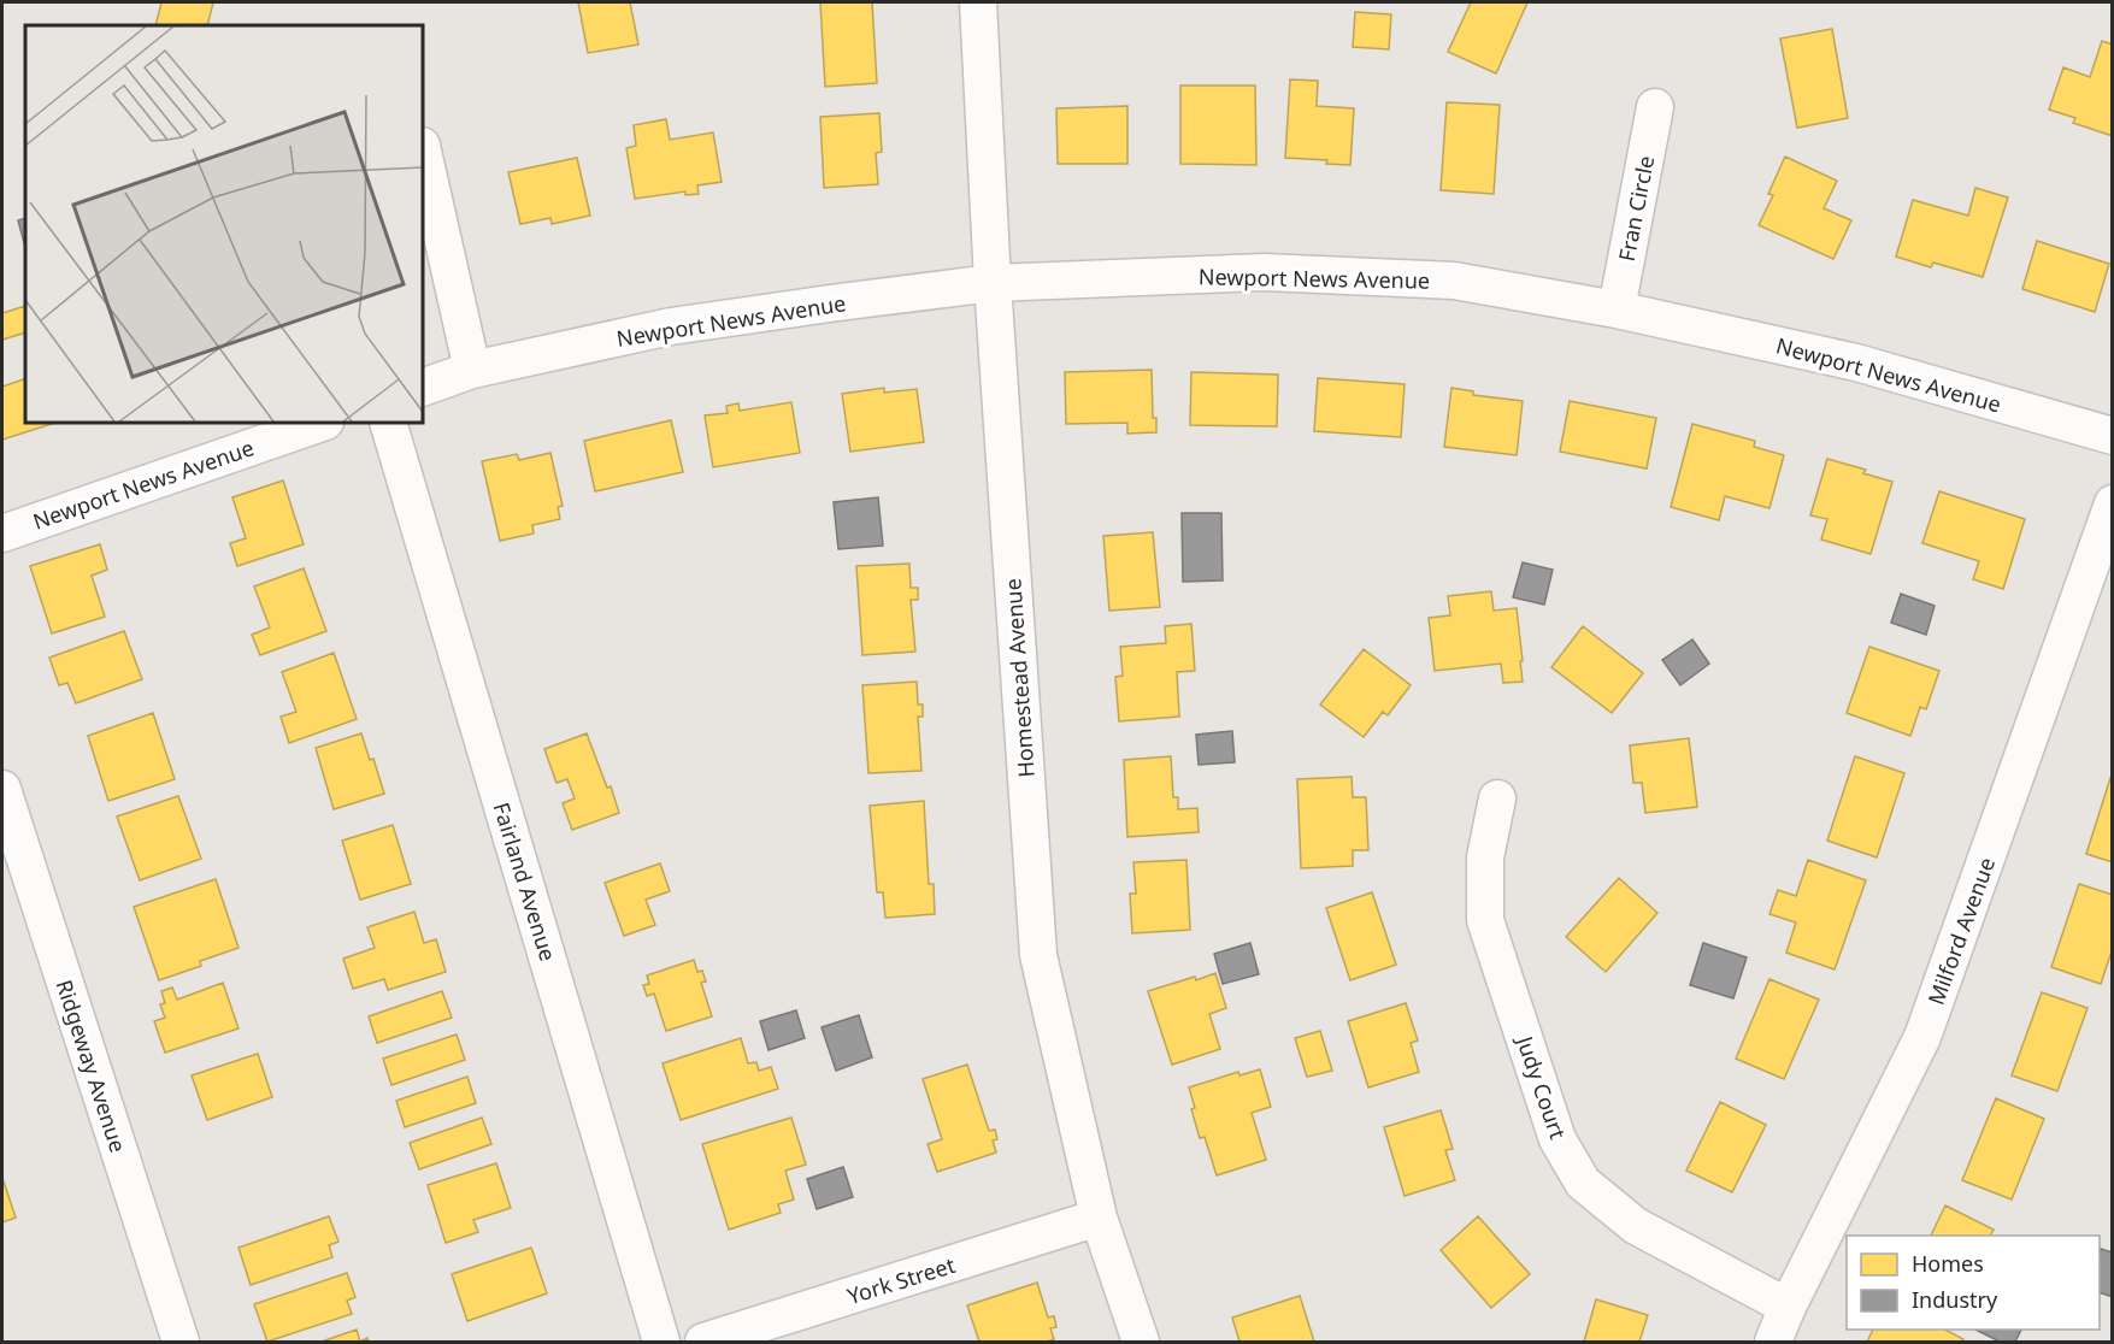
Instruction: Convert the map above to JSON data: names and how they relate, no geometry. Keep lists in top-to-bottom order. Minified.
{"streets":{"street":["Fran Circle","Newport News Avenue","Homestead Avenue","Fairland Avenue","Milford Avenue","Ridgeway Avenue","Judy Court","York Street"]},"crossings":[["Fran Circle","Newport News Avenue"],["Newport News Avenue","Homestead Avenue"],["Homestead Avenue","York Street"],["Milford Avenue","Judy Court"]],"legend":["Homes","Industry"]}
